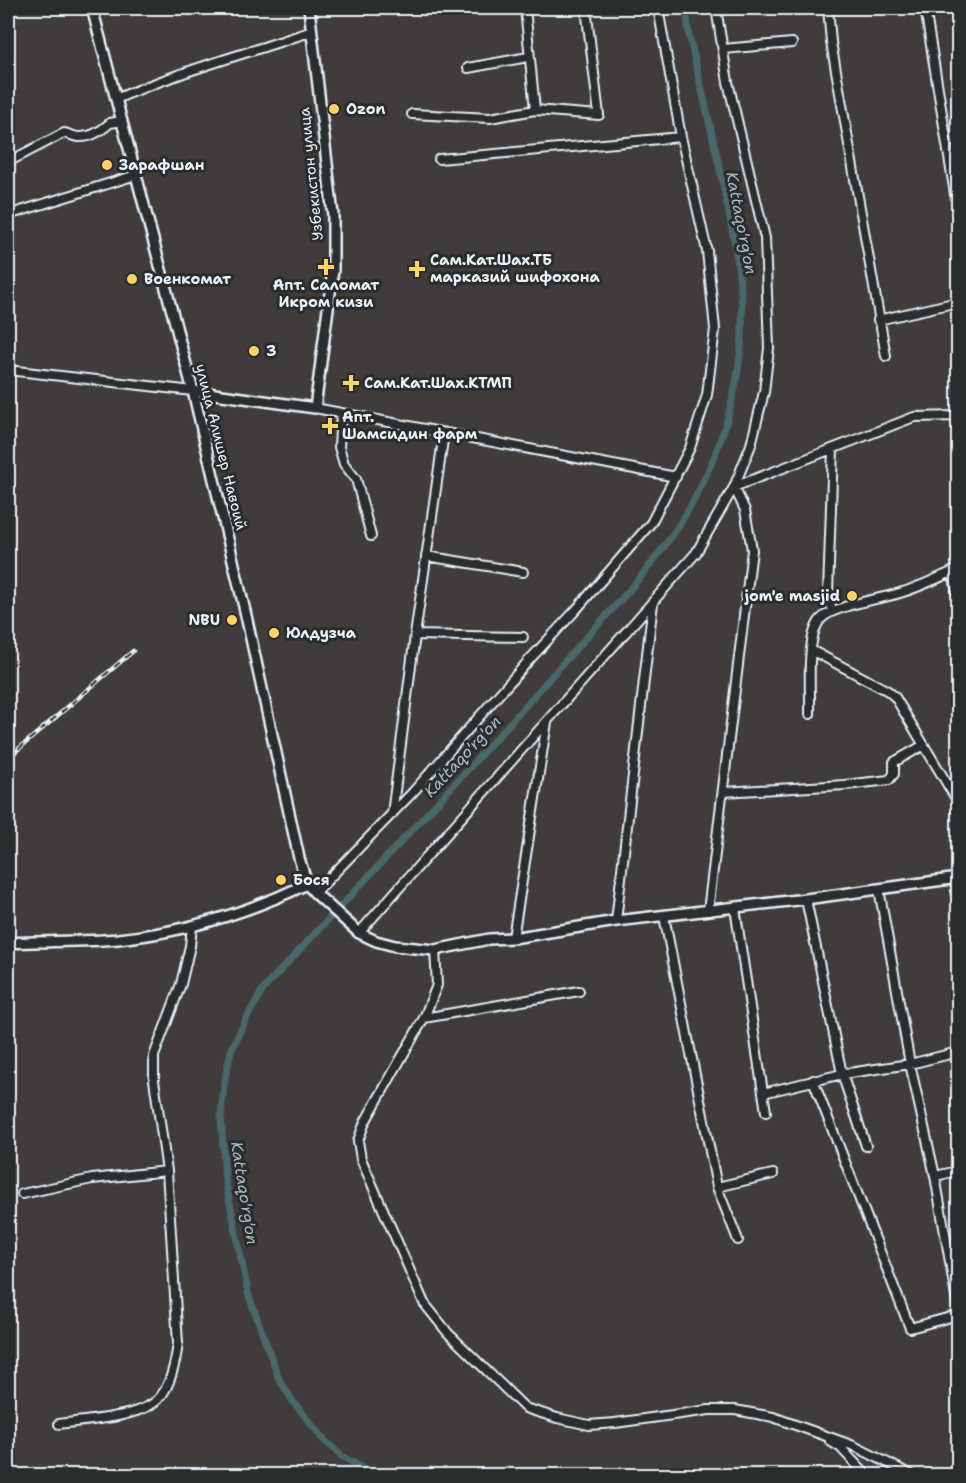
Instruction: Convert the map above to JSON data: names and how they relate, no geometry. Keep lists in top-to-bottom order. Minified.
{"streets":{"main road":["Узбекистон улица","улица Алишер Навоий"]},"water":["Kattaqo'rg'on"],"places":{"other":["Ozon","Зарафшан","Военкомат","3","jom'e masjid","NBU","Юлдузча","Бося"],"health":["Апт. Саломат Икром кизи","Сам.Кат.Шах.ТБ марказий шифохона","Сам.Кат.Шах.КТМП","Апт. Шамсидин фарм"]}}
